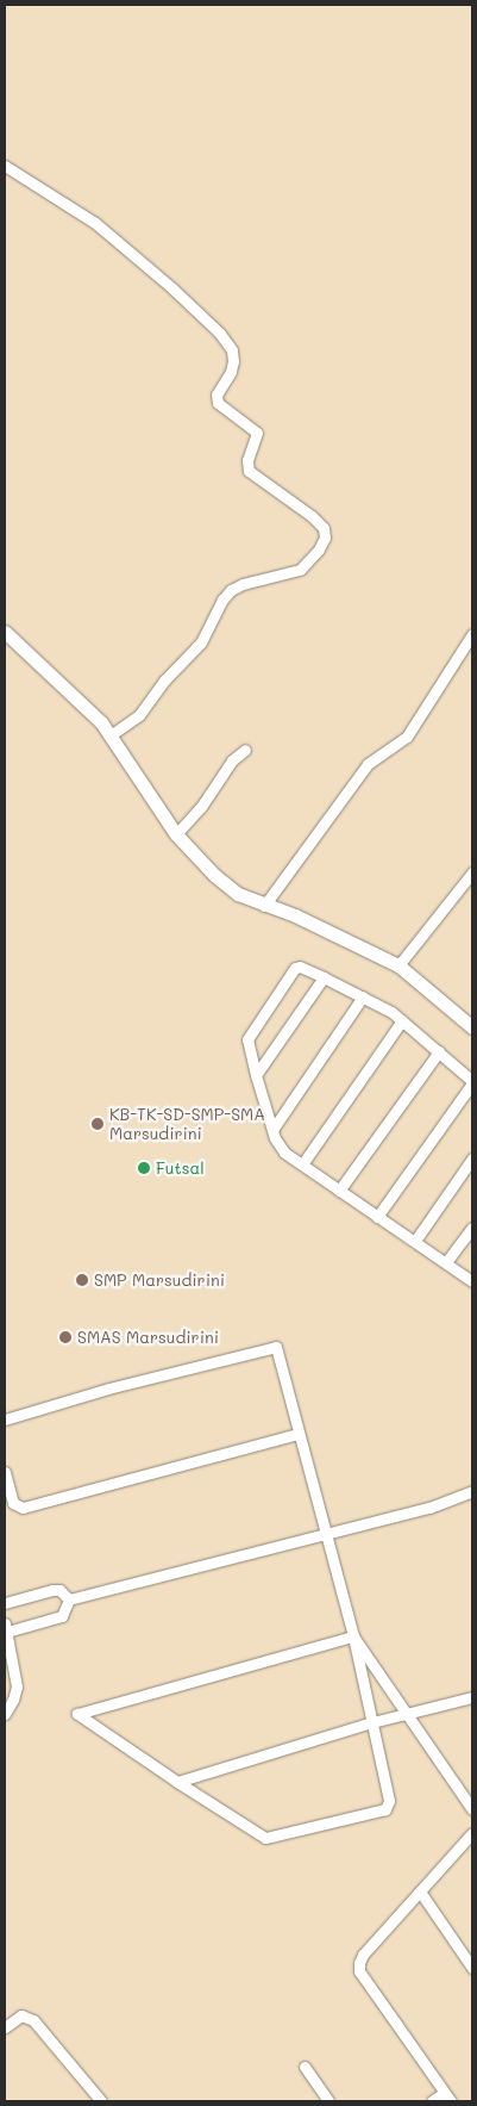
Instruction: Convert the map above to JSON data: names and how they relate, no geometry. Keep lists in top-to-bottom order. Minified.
{"places":["KB-TK-SD-SMP-SMA Marsudirini","Futsal","SMP Marsudirini","SMAS Marsudirini"]}
